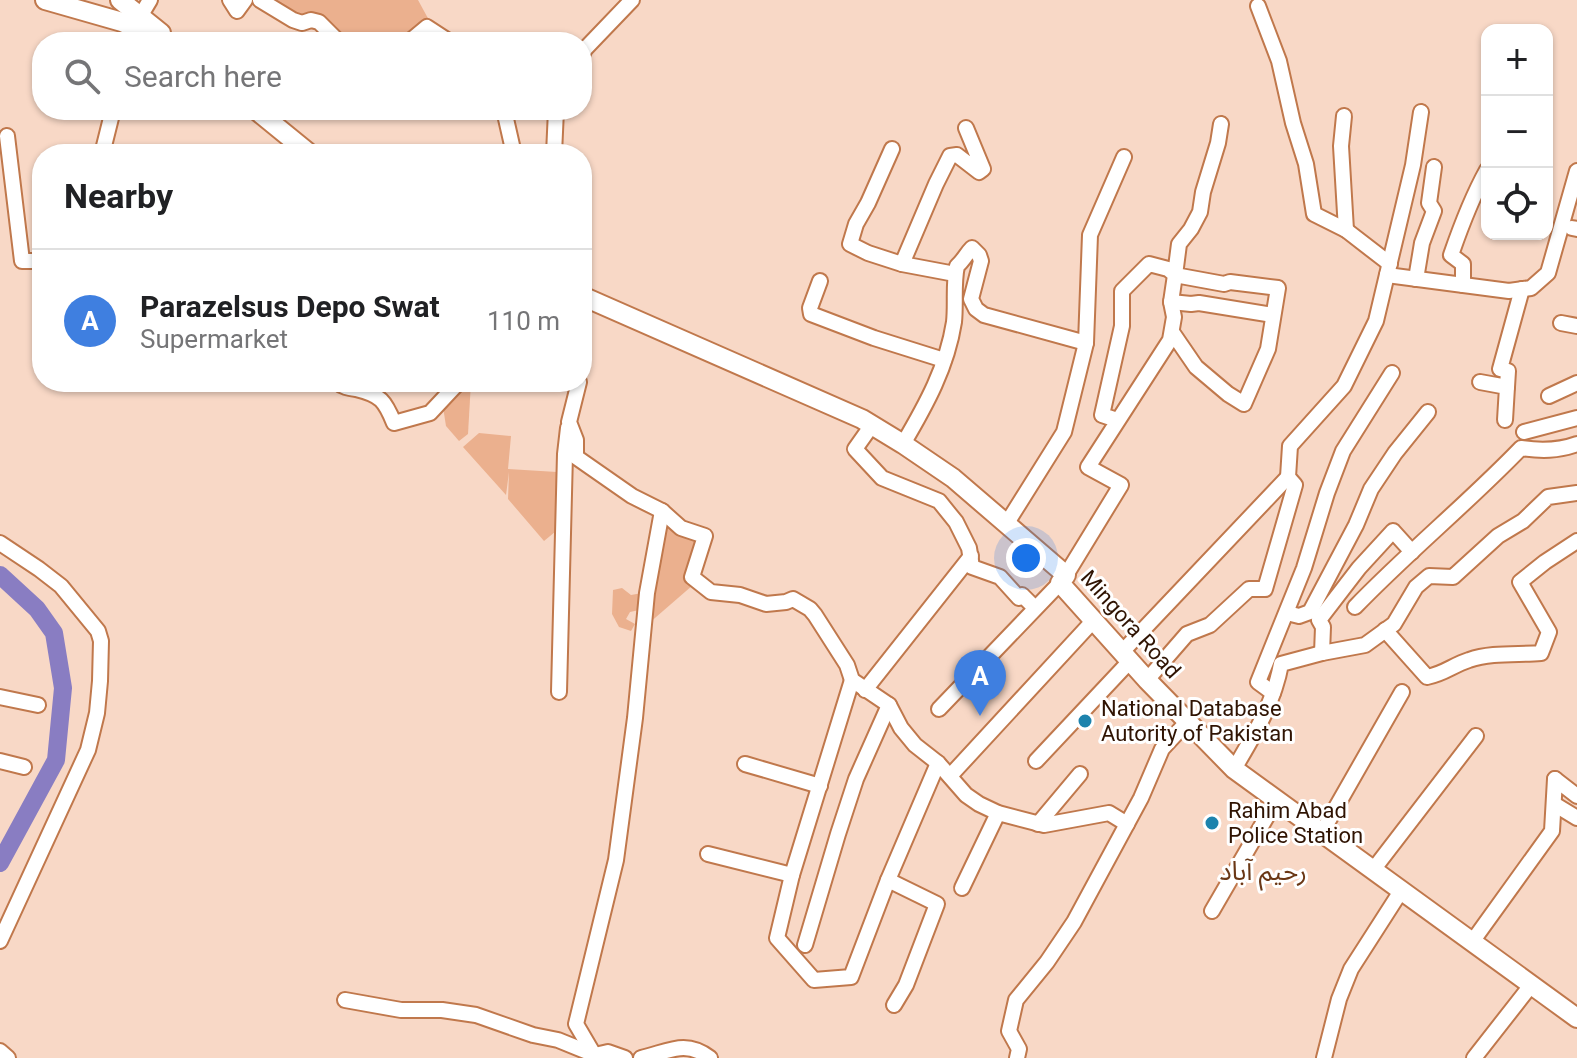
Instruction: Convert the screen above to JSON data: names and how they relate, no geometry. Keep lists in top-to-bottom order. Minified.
{"streets":{"main road":["Mingora Road"]},"districts":["رحیم آباد"],"places":["National Database Autority of Pakistan","Rahim Abad Police Station"],"page":{"map_buttons":["+","−"],"search":"Search here","heading":"Nearby","list":[{"mark":"A","name":"Parazelsus Depo Swat","note":"Supermarket","value":"110 m"}],"pins":"A"}}
